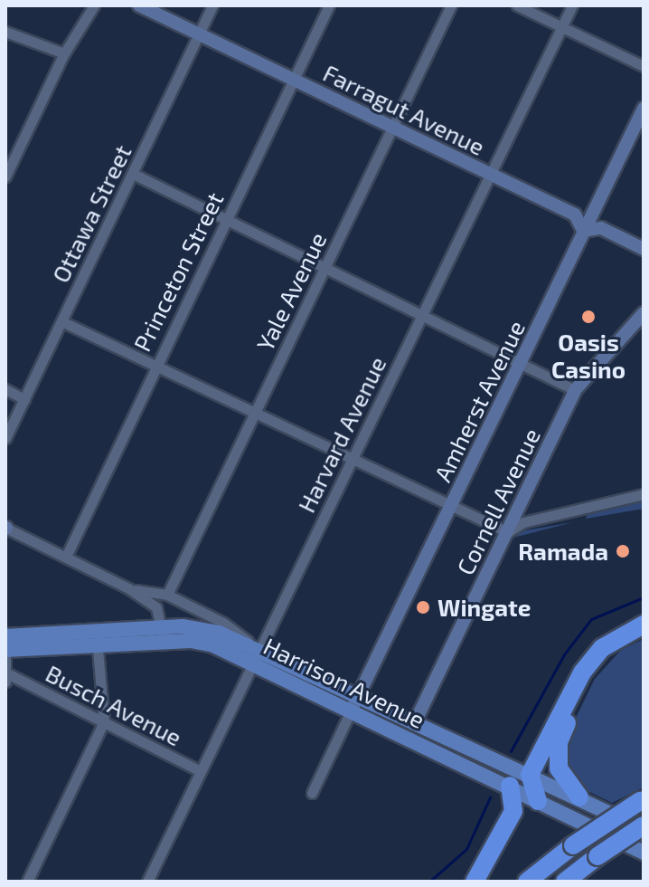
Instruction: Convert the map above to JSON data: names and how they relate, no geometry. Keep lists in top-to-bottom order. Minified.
{"streets":{"main road":["Harrison Avenue"],"street":["Farragut Avenue","Ottawa Street","Princeton Street","Yale Avenue","Amherst Avenue","Harvard Avenue","Cornell Avenue","Busch Avenue"]},"crossings":[["Farragut Avenue","Ottawa Street"],["Farragut Avenue","Princeton Street"],["Farragut Avenue","Yale Avenue"],["Farragut Avenue","Amherst Avenue"],["Farragut Avenue","Harvard Avenue"],["Amherst Avenue","Harrison Avenue"],["Harvard Avenue","Harrison Avenue"],["Harvard Avenue","Busch Avenue"],["Cornell Avenue","Harrison Avenue"]],"places":["Oasis Casino","Ramada","Wingate"]}
